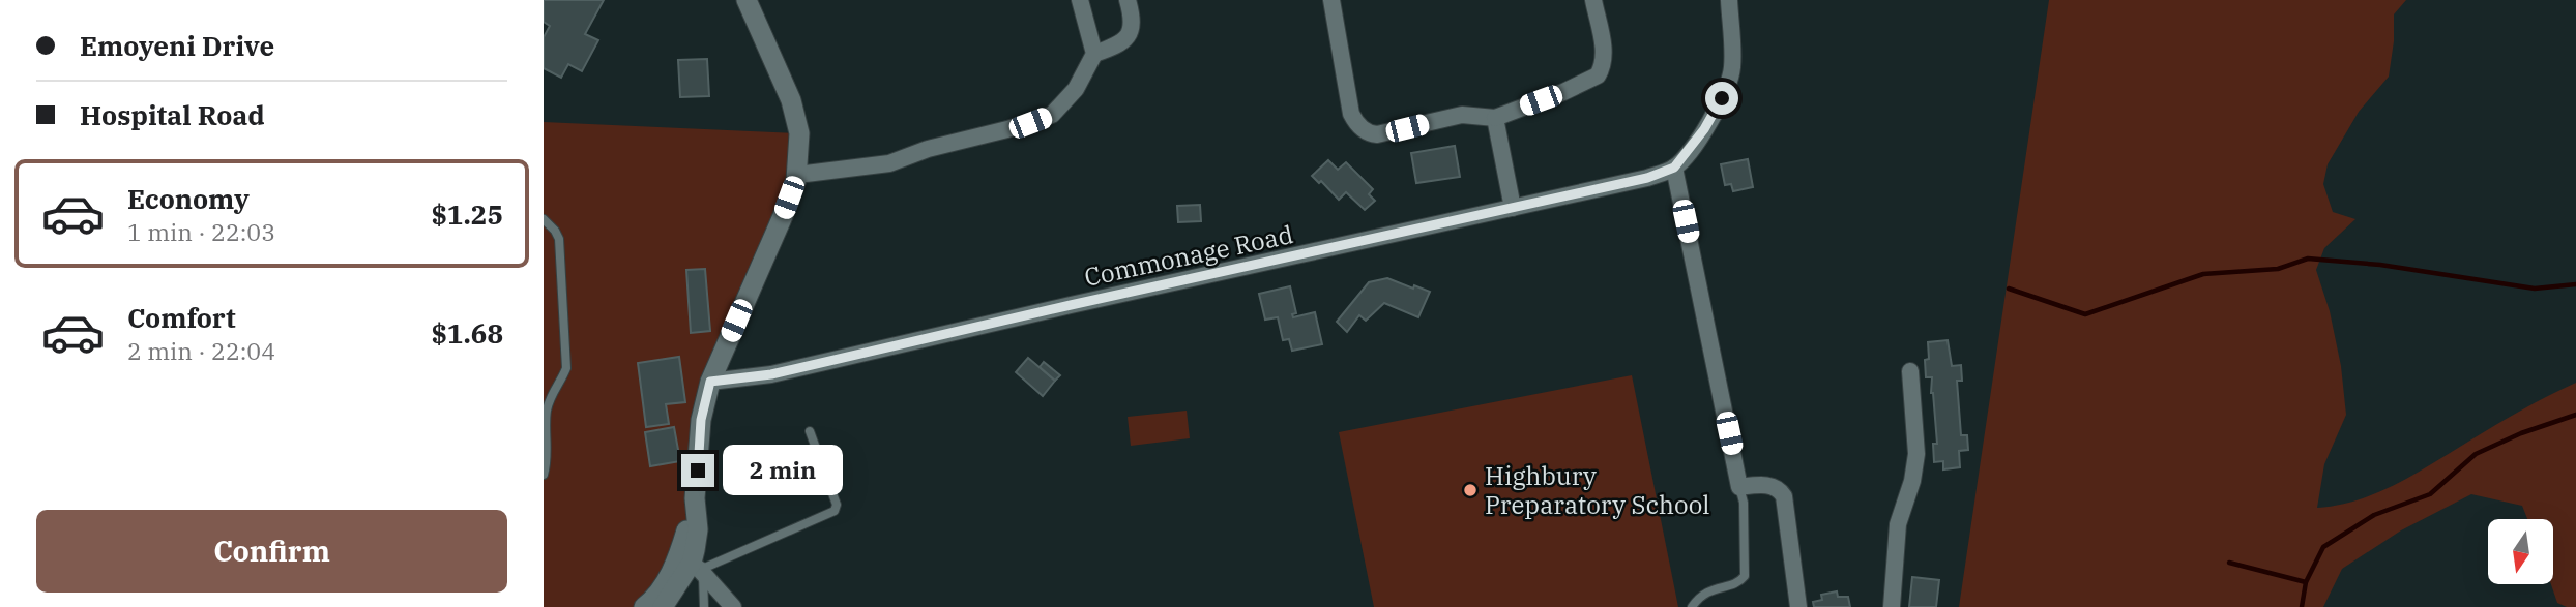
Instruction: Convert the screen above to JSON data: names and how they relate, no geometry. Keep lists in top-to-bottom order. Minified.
{"streets":{"street":["Commonage Road"]},"places":["Highbury Preparatory School"],"north":"bottom","page":{"banner":["Emoyeni Drive","Hospital Road"],"list":[{"name":"Economy","note":"1 min · 22:03","value":"$1.25"},{"name":"Comfort","note":"2 min · 22:04","value":"$1.68"}],"bubble":"2 min","buttons":"Confirm"}}
